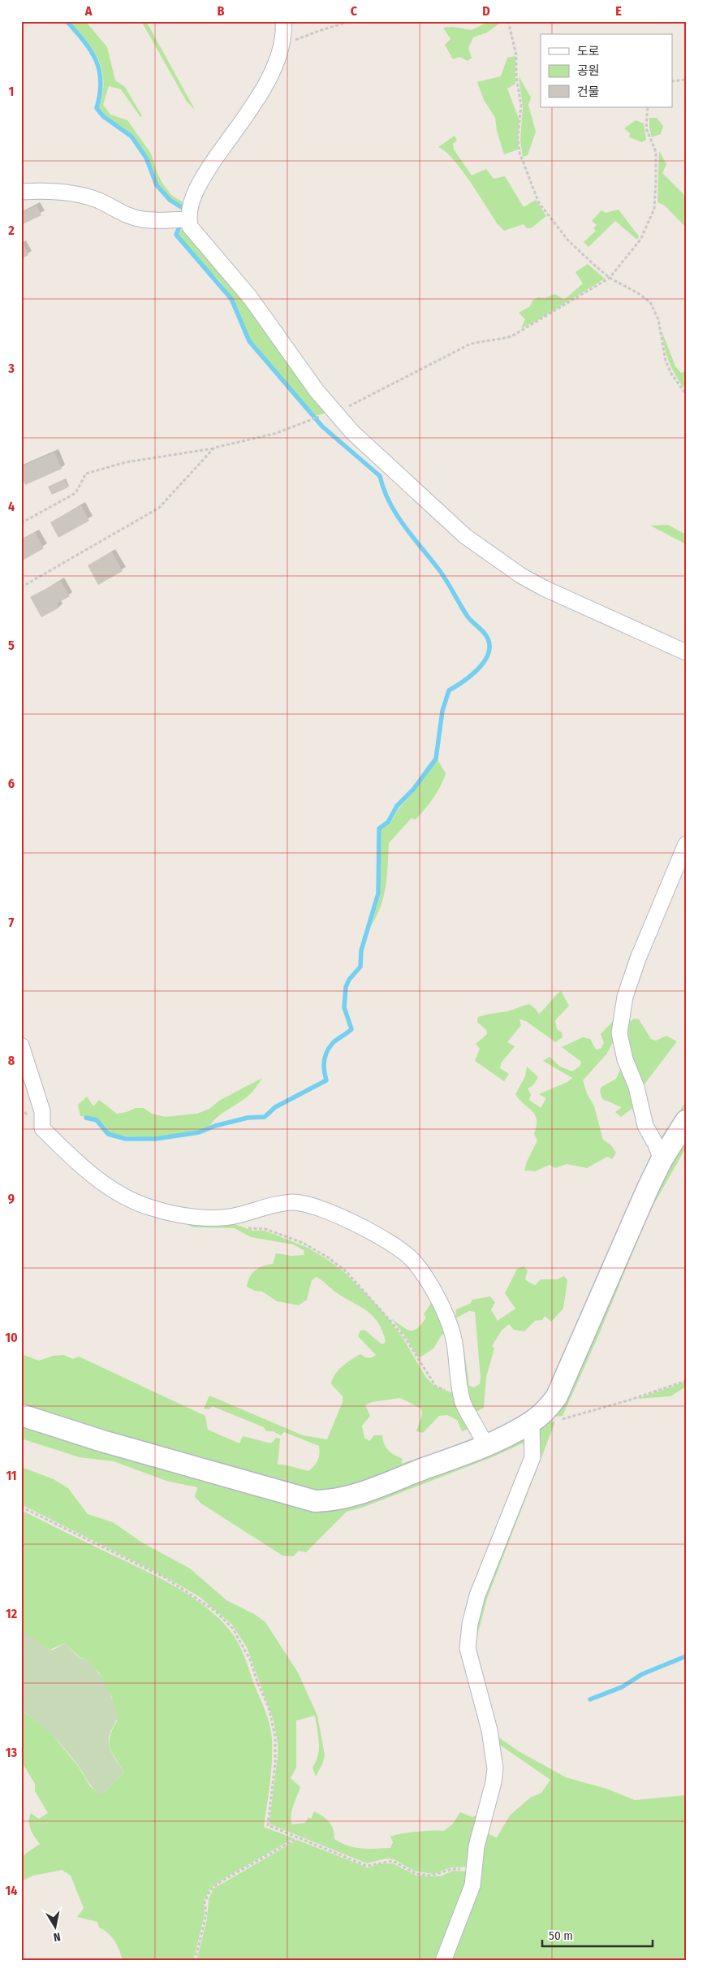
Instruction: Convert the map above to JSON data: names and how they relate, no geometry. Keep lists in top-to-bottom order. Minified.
{"legend":["도로","공원","건물"],"scale_bar":"50 m","north":"bottom","grid":{"columns":["A","B","C","D","E"],"rows":["1","2","3","4","5","6","7","8","9","10","11","12","13","14"]}}
